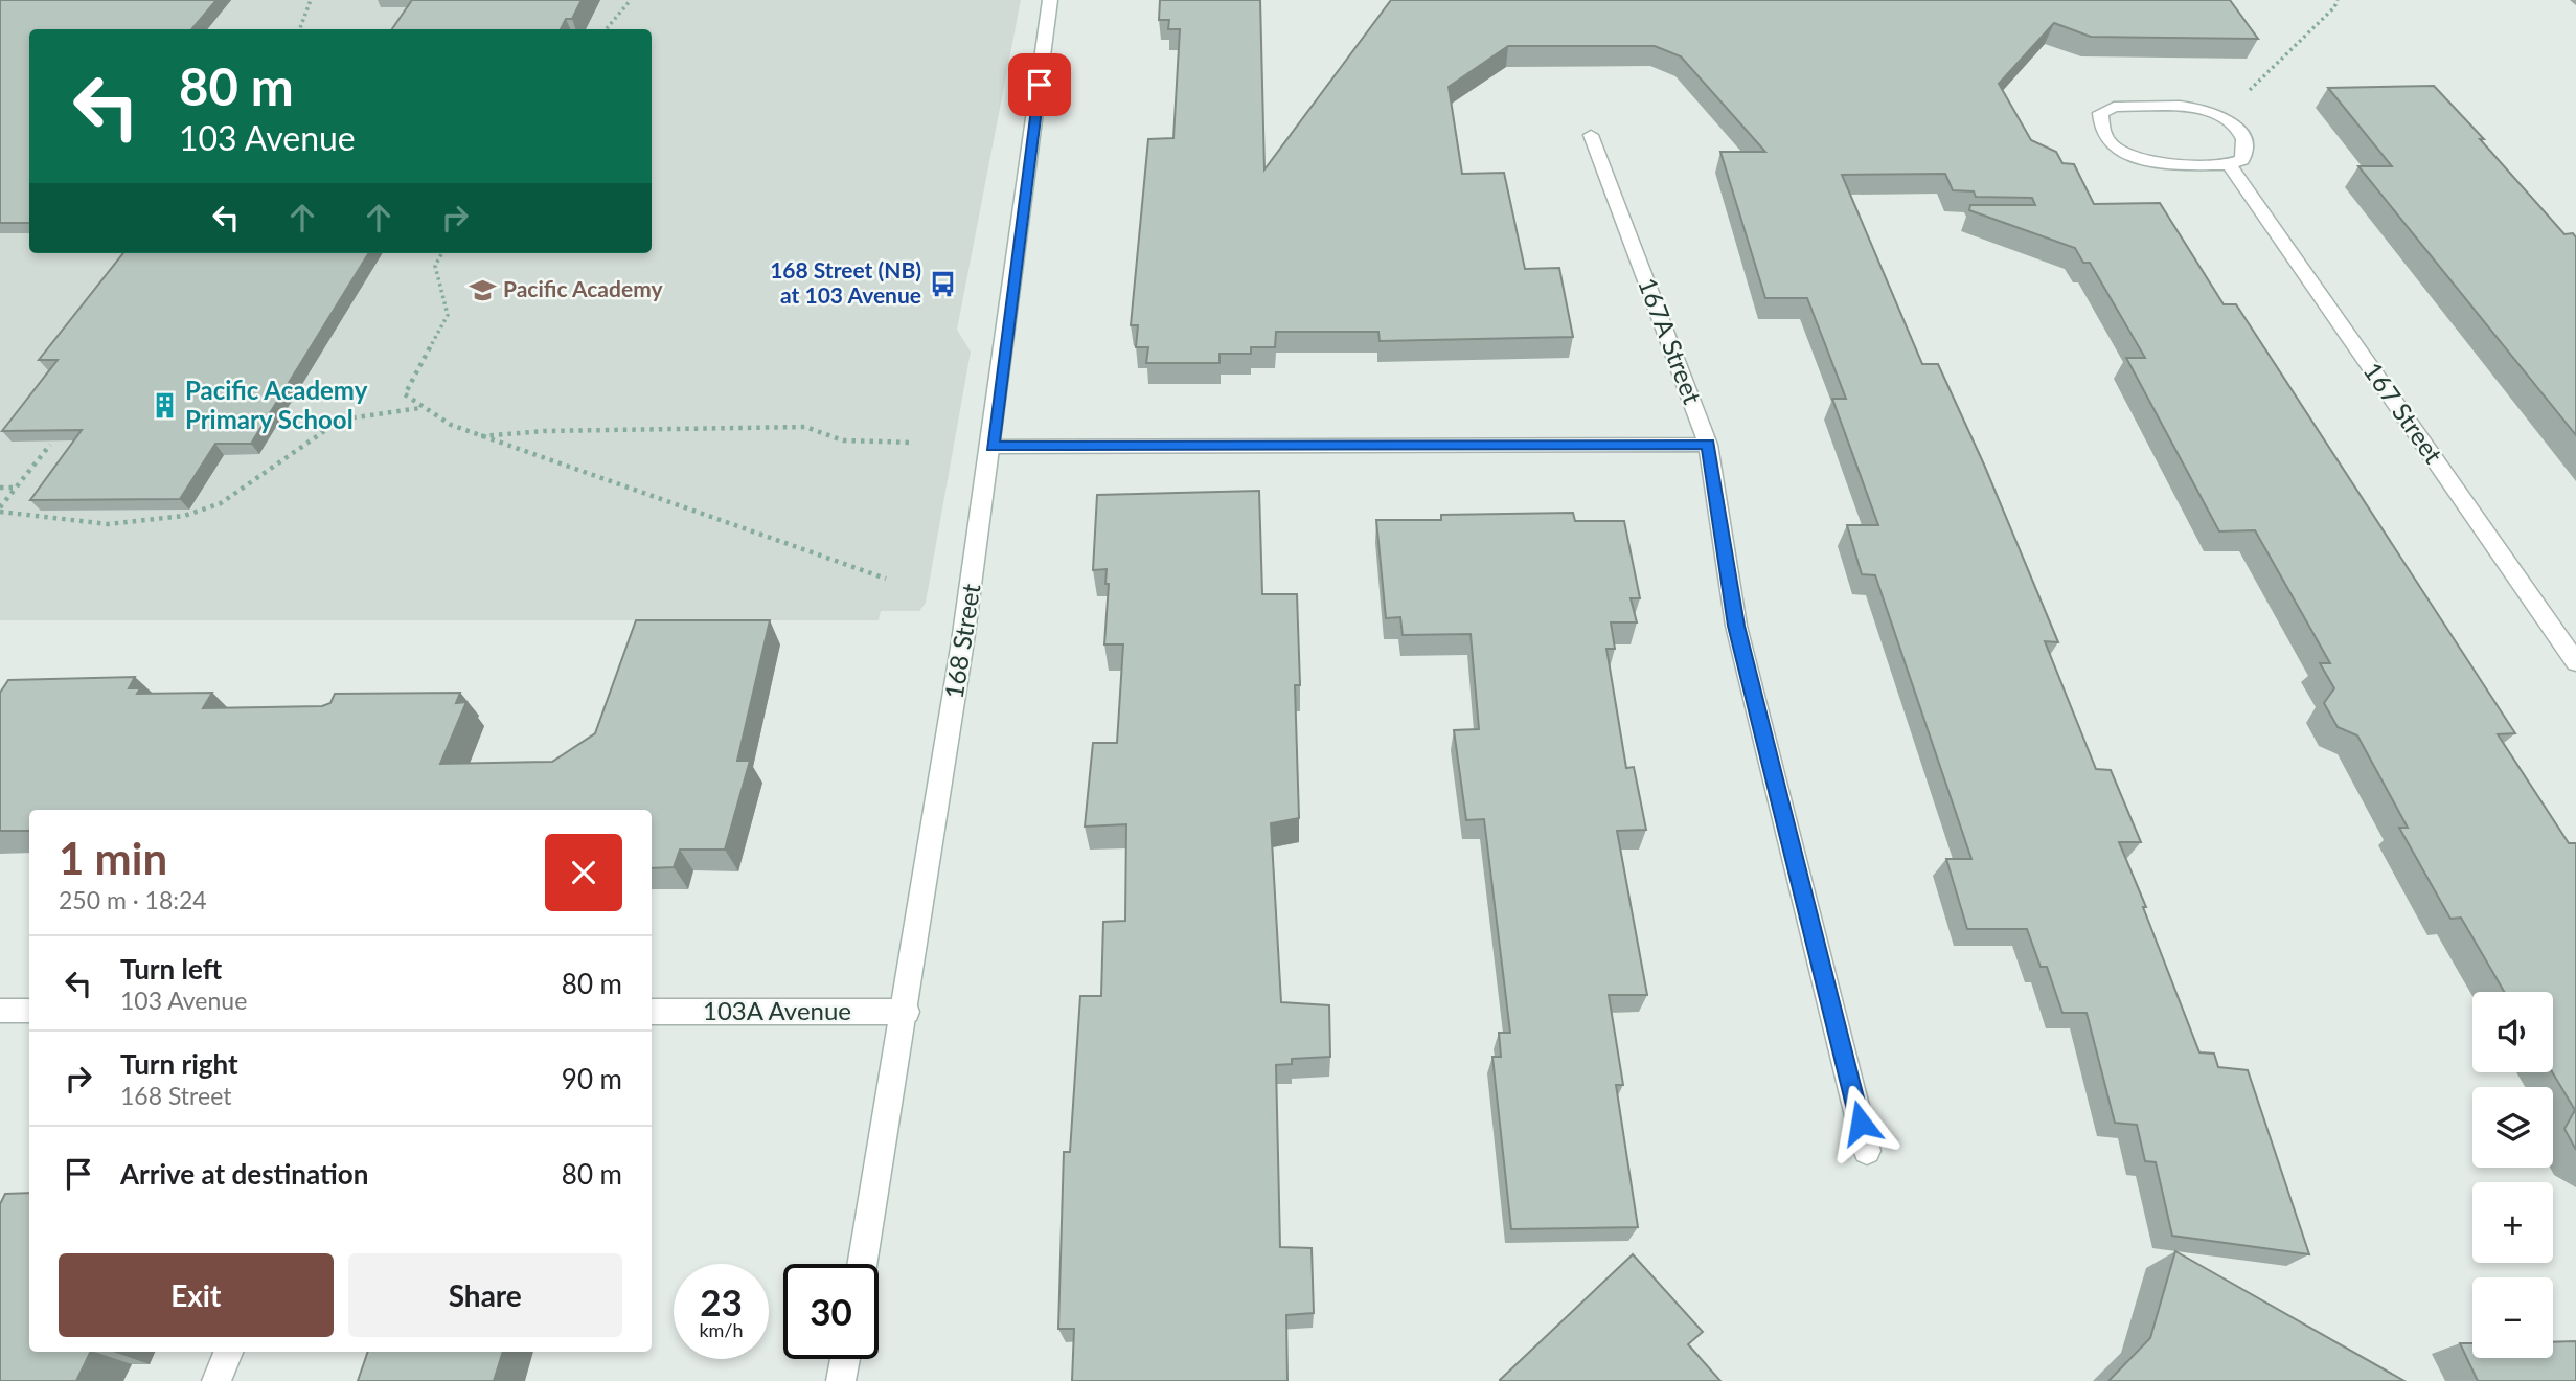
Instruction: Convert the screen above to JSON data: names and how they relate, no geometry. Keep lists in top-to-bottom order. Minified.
{"streets":{"street":["167A Street","167 Street","168 Street","103A Avenue"]},"crossings":[["168 Street","103A Avenue"]],"places":{"bus stop":["168 Street (NB) at 103 Avenue"],"school or university":["Pacific Academy"],"building":["Pacific Academy Primary School"]},"page":{"turn":["80 m","103 Avenue"],"heading":["1 min","250 m · 18:24"],"list":[{"name":"Turn left","note":"103 Avenue","value":"80 m"},{"name":"Turn right","note":"168 Street","value":"90 m"},{"name":"Arrive at destination","value":"80 m"}],"map_buttons":["+","−"],"buttons":["Exit","Share"],"speed":"23 km/h","limit":"30"}}
